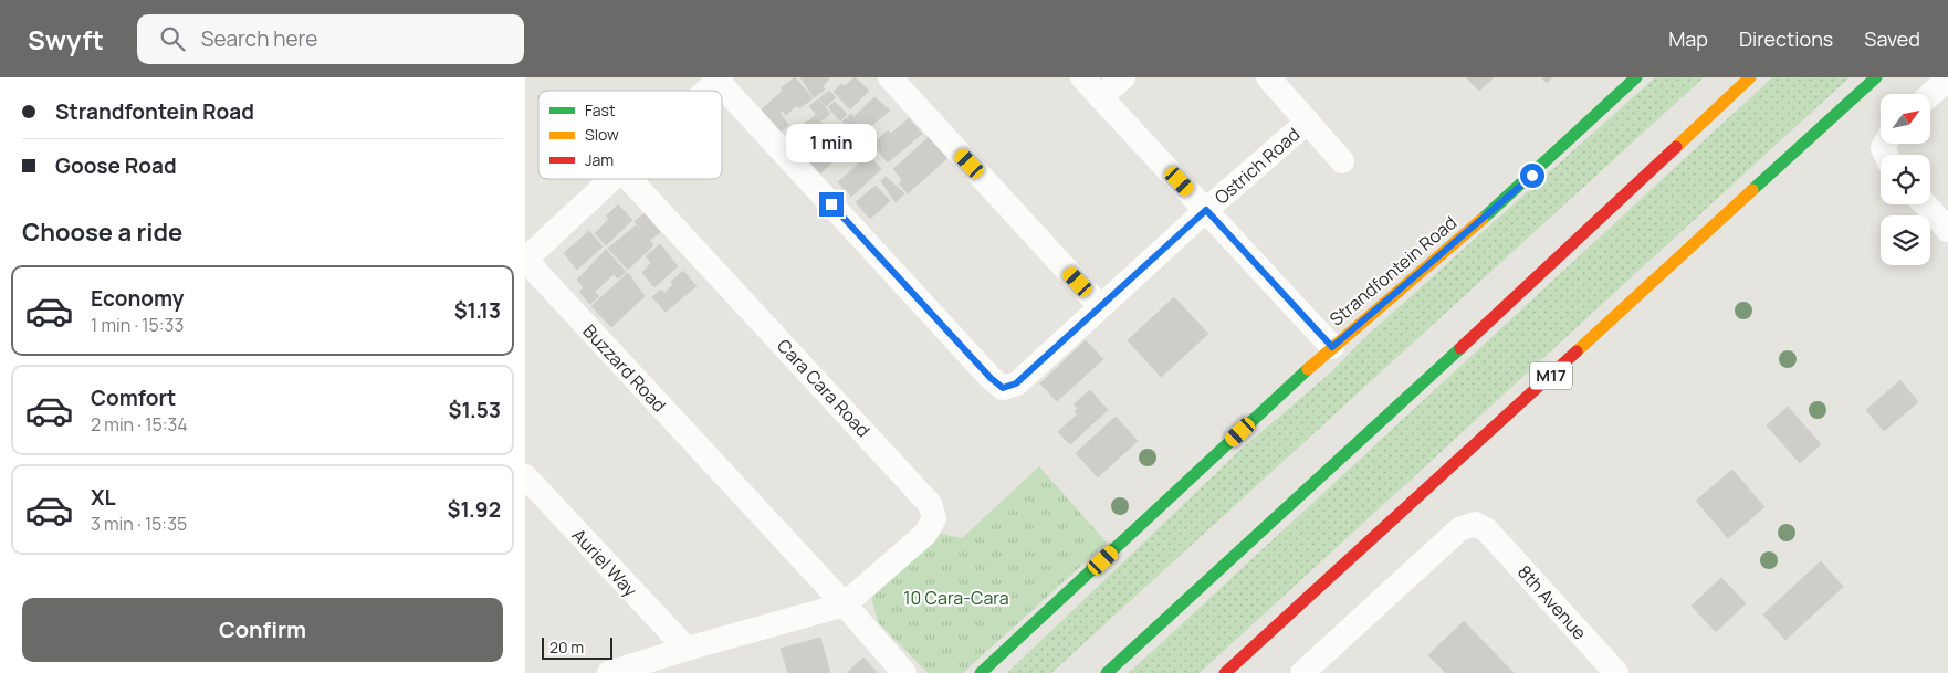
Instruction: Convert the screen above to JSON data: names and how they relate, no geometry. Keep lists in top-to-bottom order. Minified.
{"streets":{"main road":["Strandfontein Road","M17"],"street":["Ostrich Road","Buzzard Road","Cara Cara Road","Auriel Way","8th Avenue"]},"crossings":[["Ostrich Road","Buzzard Road"],["Buzzard Road","Cara Cara Road"]],"parks":["10 Cara-Cara"],"legend":["Fast","Slow","Jam"],"scale_bar":"20 m","north":"top right","page":{"header":"Swyft","search":"Search here","nav":["Map","Directions","Saved"],"banner":["Strandfontein Road","Goose Road"],"bubble":"1 min","heading":"Choose a ride","list":[{"name":"Economy","note":"1 min · 15:33","value":"$1.13"},{"name":"Comfort","note":"2 min · 15:34","value":"$1.53"},{"name":"XL","note":"3 min · 15:35","value":"$1.92"}],"buttons":"Confirm","scale":"20 m"}}
